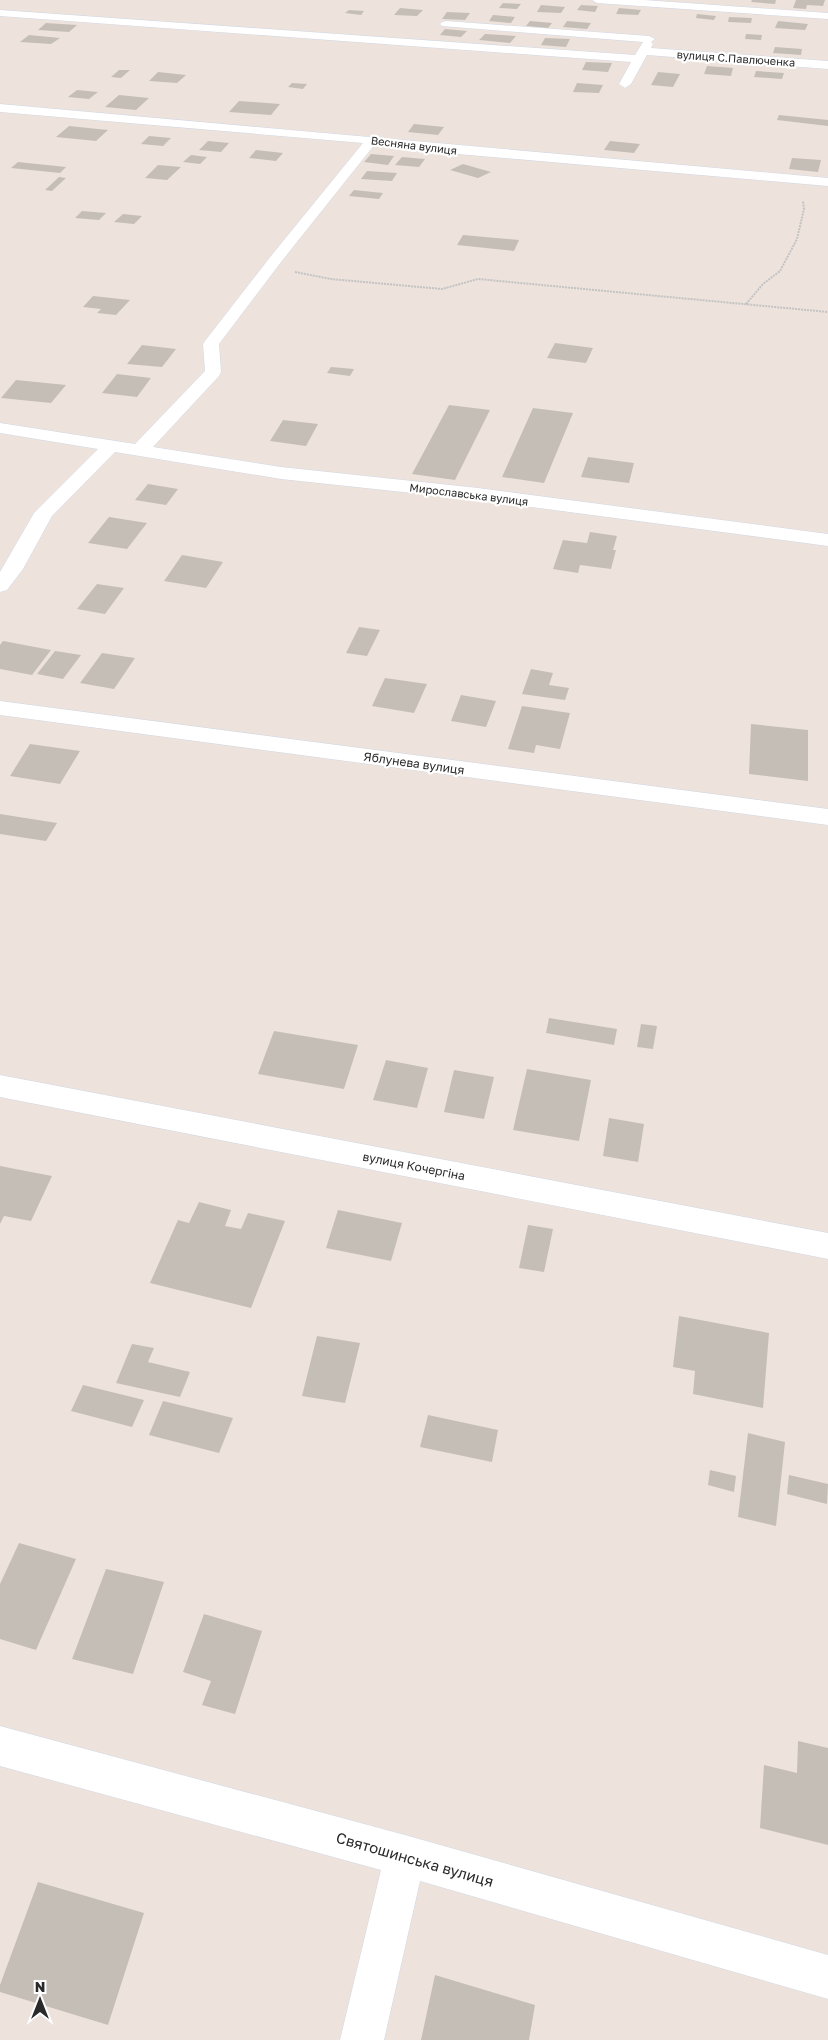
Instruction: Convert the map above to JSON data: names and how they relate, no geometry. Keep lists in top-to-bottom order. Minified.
{"streets":{"street":["вулиця С.Павлюченка","Весняна вулиця","Мирославська вулиця","Яблунева вулиця","вулиця Кочергіна","Святошинська вулиця"]},"north":"top"}
